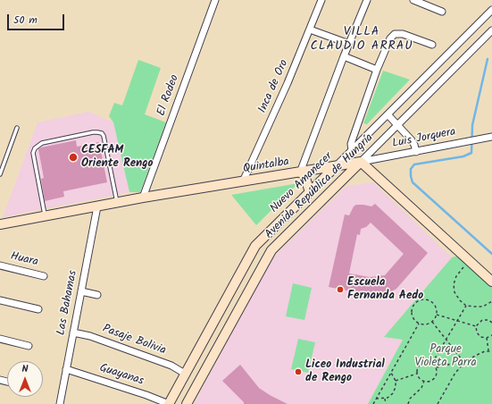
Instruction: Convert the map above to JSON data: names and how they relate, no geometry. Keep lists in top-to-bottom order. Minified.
{"streets":{"street":["Inca de Oro","El Rodeo","Luis Jorquera","Quintalba","Nuevo Amanecer","Avenida República de Hungría","Huara","Las Bahamas","Pasaje Bolivia","Guayanas"]},"crossings":[["Inca de Oro","Quintalba"],["El Rodeo","Quintalba"],["Luis Jorquera","Quintalba"],["Luis Jorquera","Avenida República de Hungría"],["Quintalba","Nuevo Amanecer"],["Quintalba","Avenida República de Hungría"],["Quintalba","Las Bahamas"],["Nuevo Amanecer","Pasaje Bolivia"],["Nuevo Amanecer","Guayanas"],["Las Bahamas","Pasaje Bolivia"],["Las Bahamas","Guayanas"]],"districts":["VILLA CLAUDIO ARRAU"],"parks":["Parque Violeta Parra"],"places":["CESFAM Oriente Rengo","Escuela Fernanda Aedo","Liceo Industrial de Rengo"],"scale_bar":"50 m","north":"top"}
